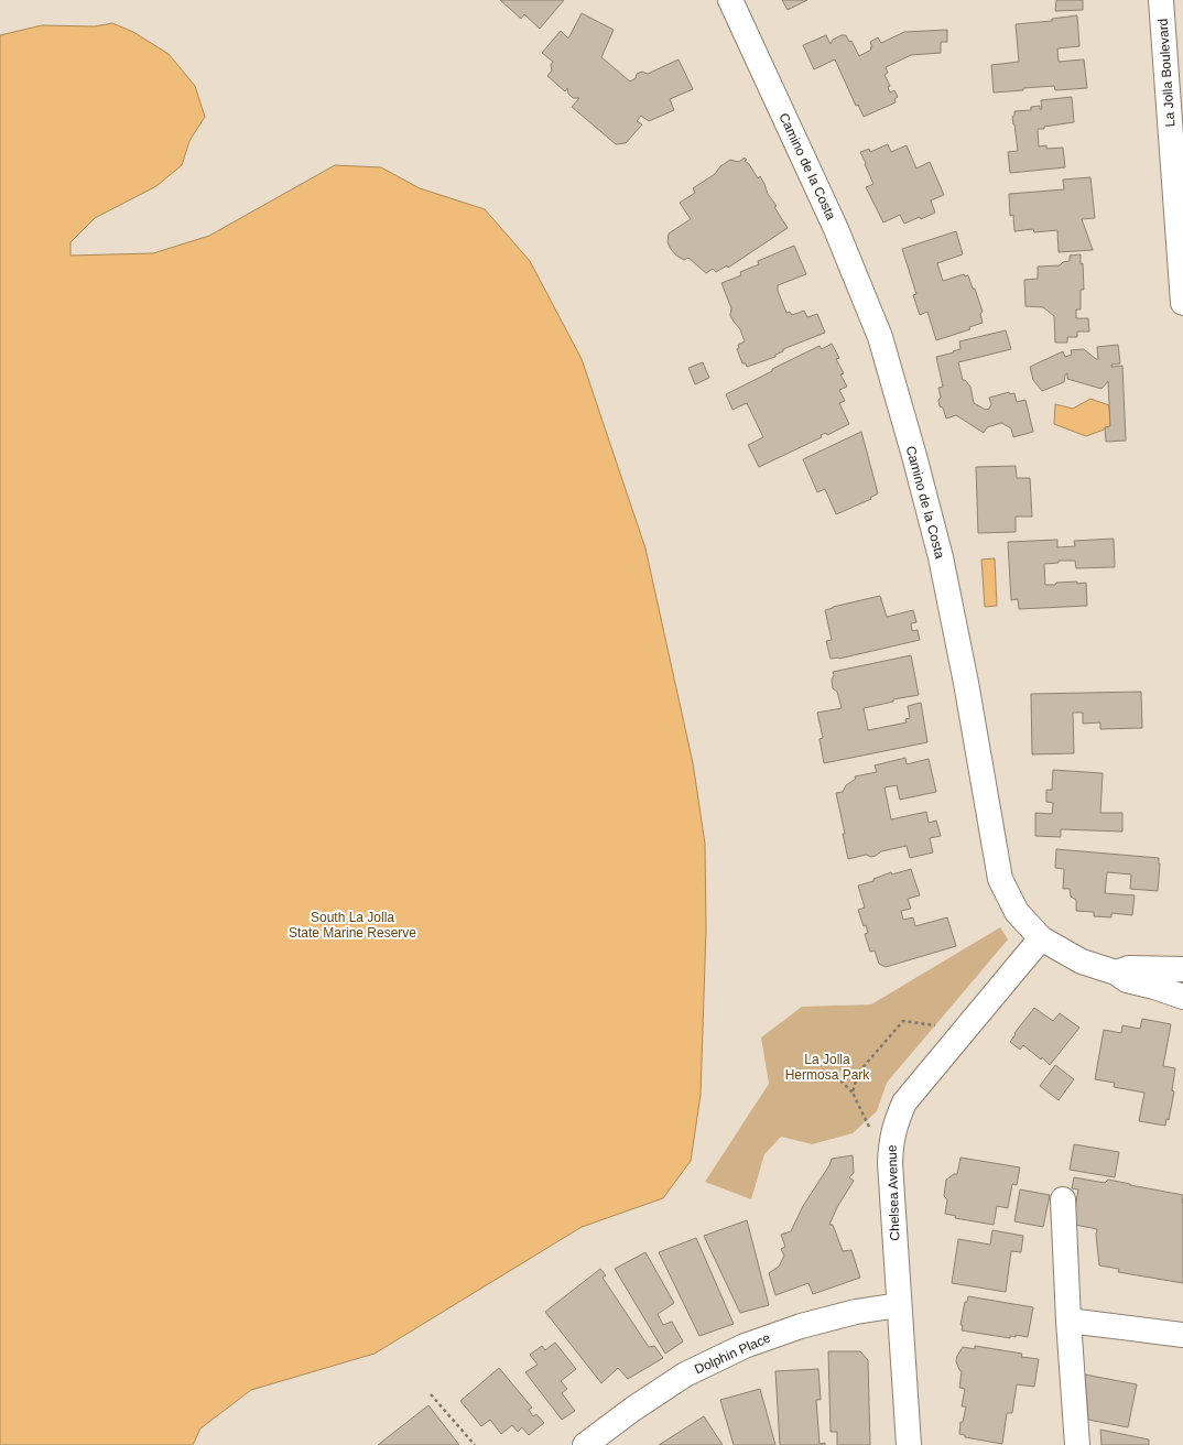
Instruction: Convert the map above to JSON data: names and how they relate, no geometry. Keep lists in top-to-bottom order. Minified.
{"streets":{"street":["La Jolla Boulevard","Camino de la Costa","Chelsea Avenue","Dolphin Place"]},"crossings":[["Camino de la Costa","Chelsea Avenue"],["Chelsea Avenue","Dolphin Place"]],"parks":["South La Jolla State Marine Reserve","La Jolla Hermosa Park"]}
